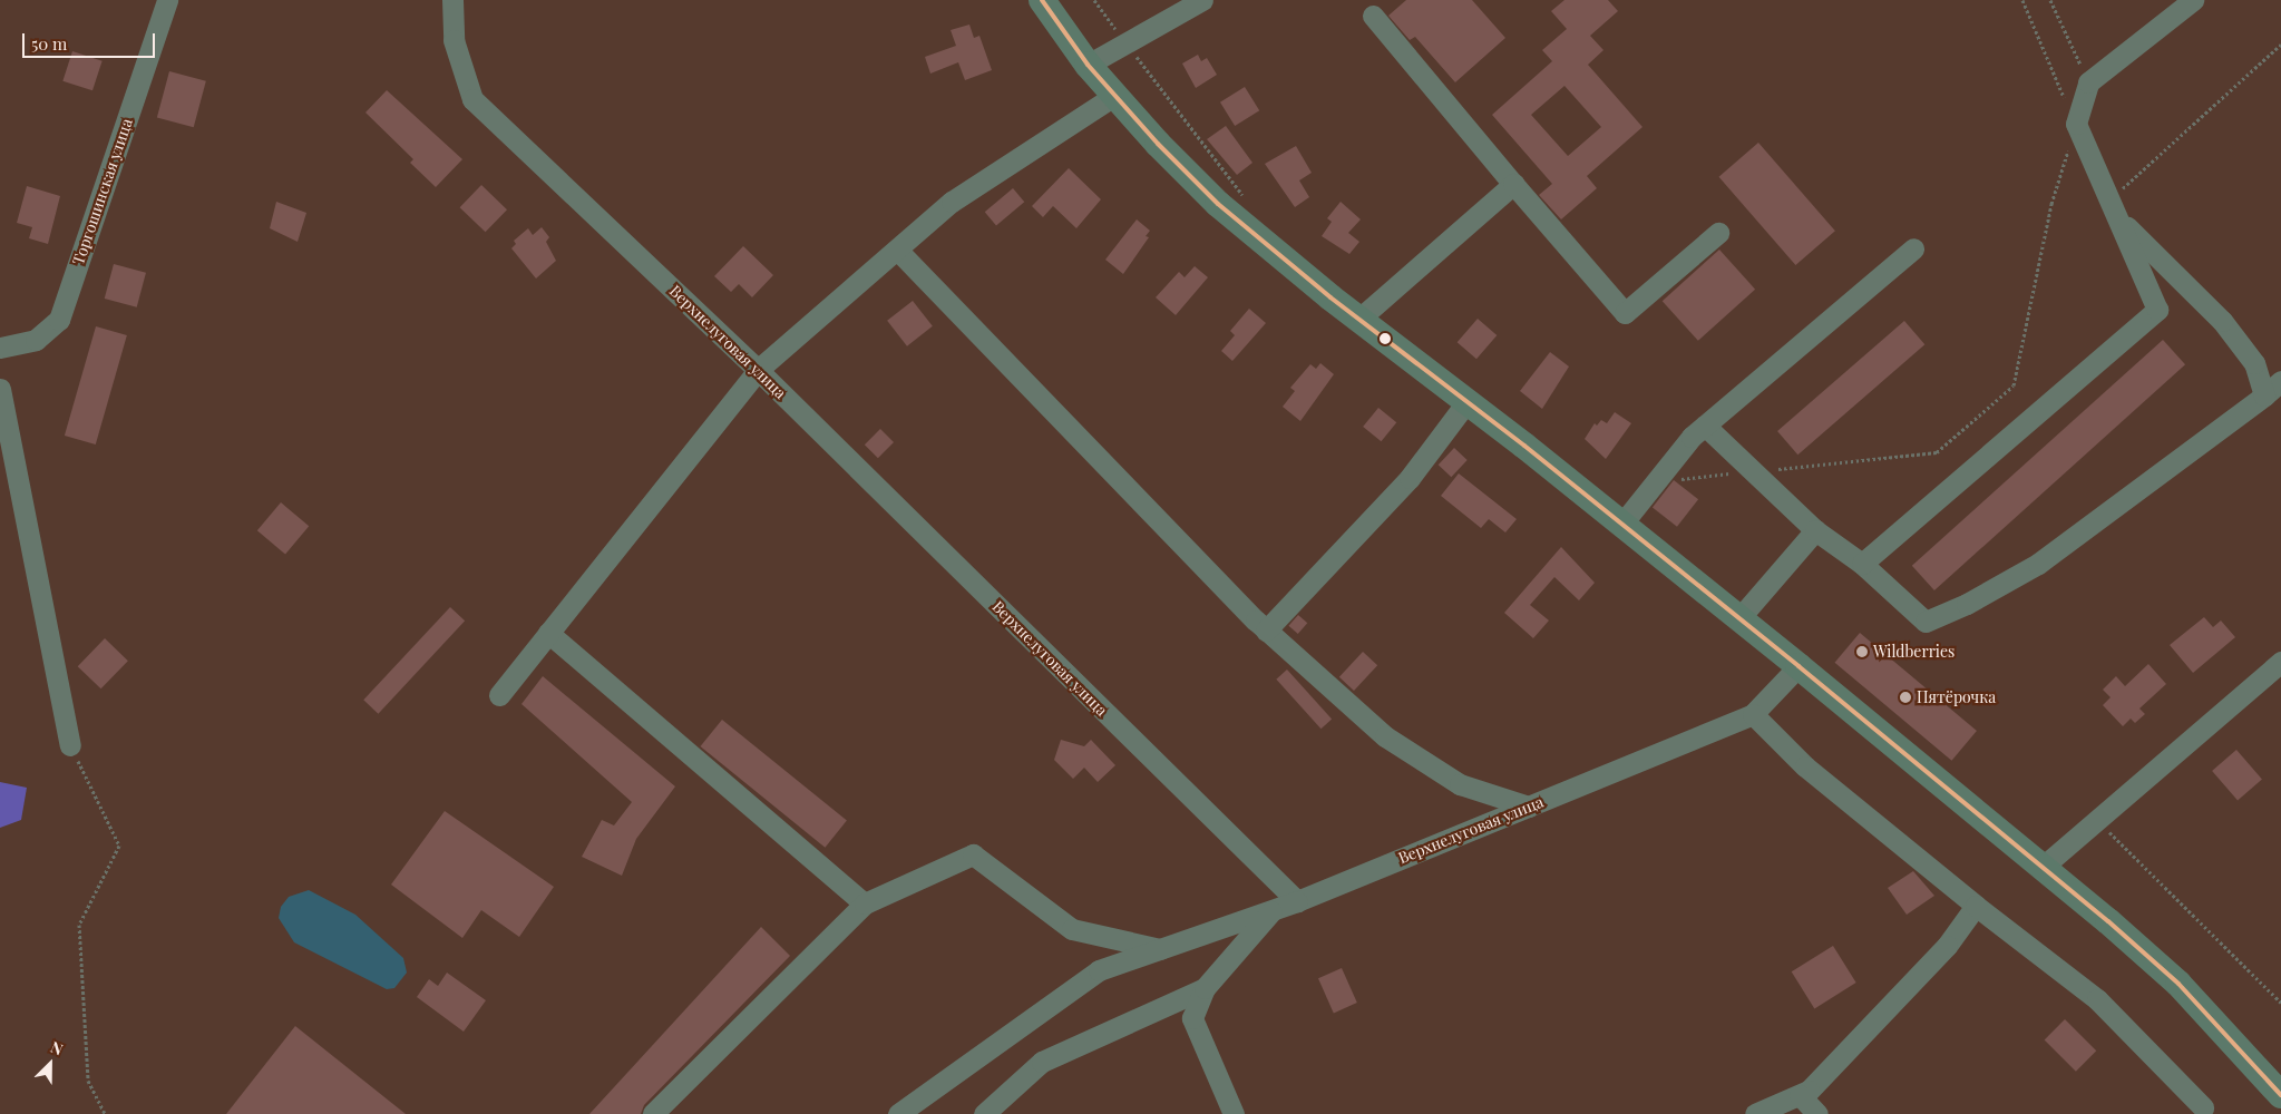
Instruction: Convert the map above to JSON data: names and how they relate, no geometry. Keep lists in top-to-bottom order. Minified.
{"streets":{"street":["Торгошинская улица","Верхнелуговая улица"]},"places":["Wildberries","Пятёрочка"],"scale_bar":"50 m","north":"top right"}
